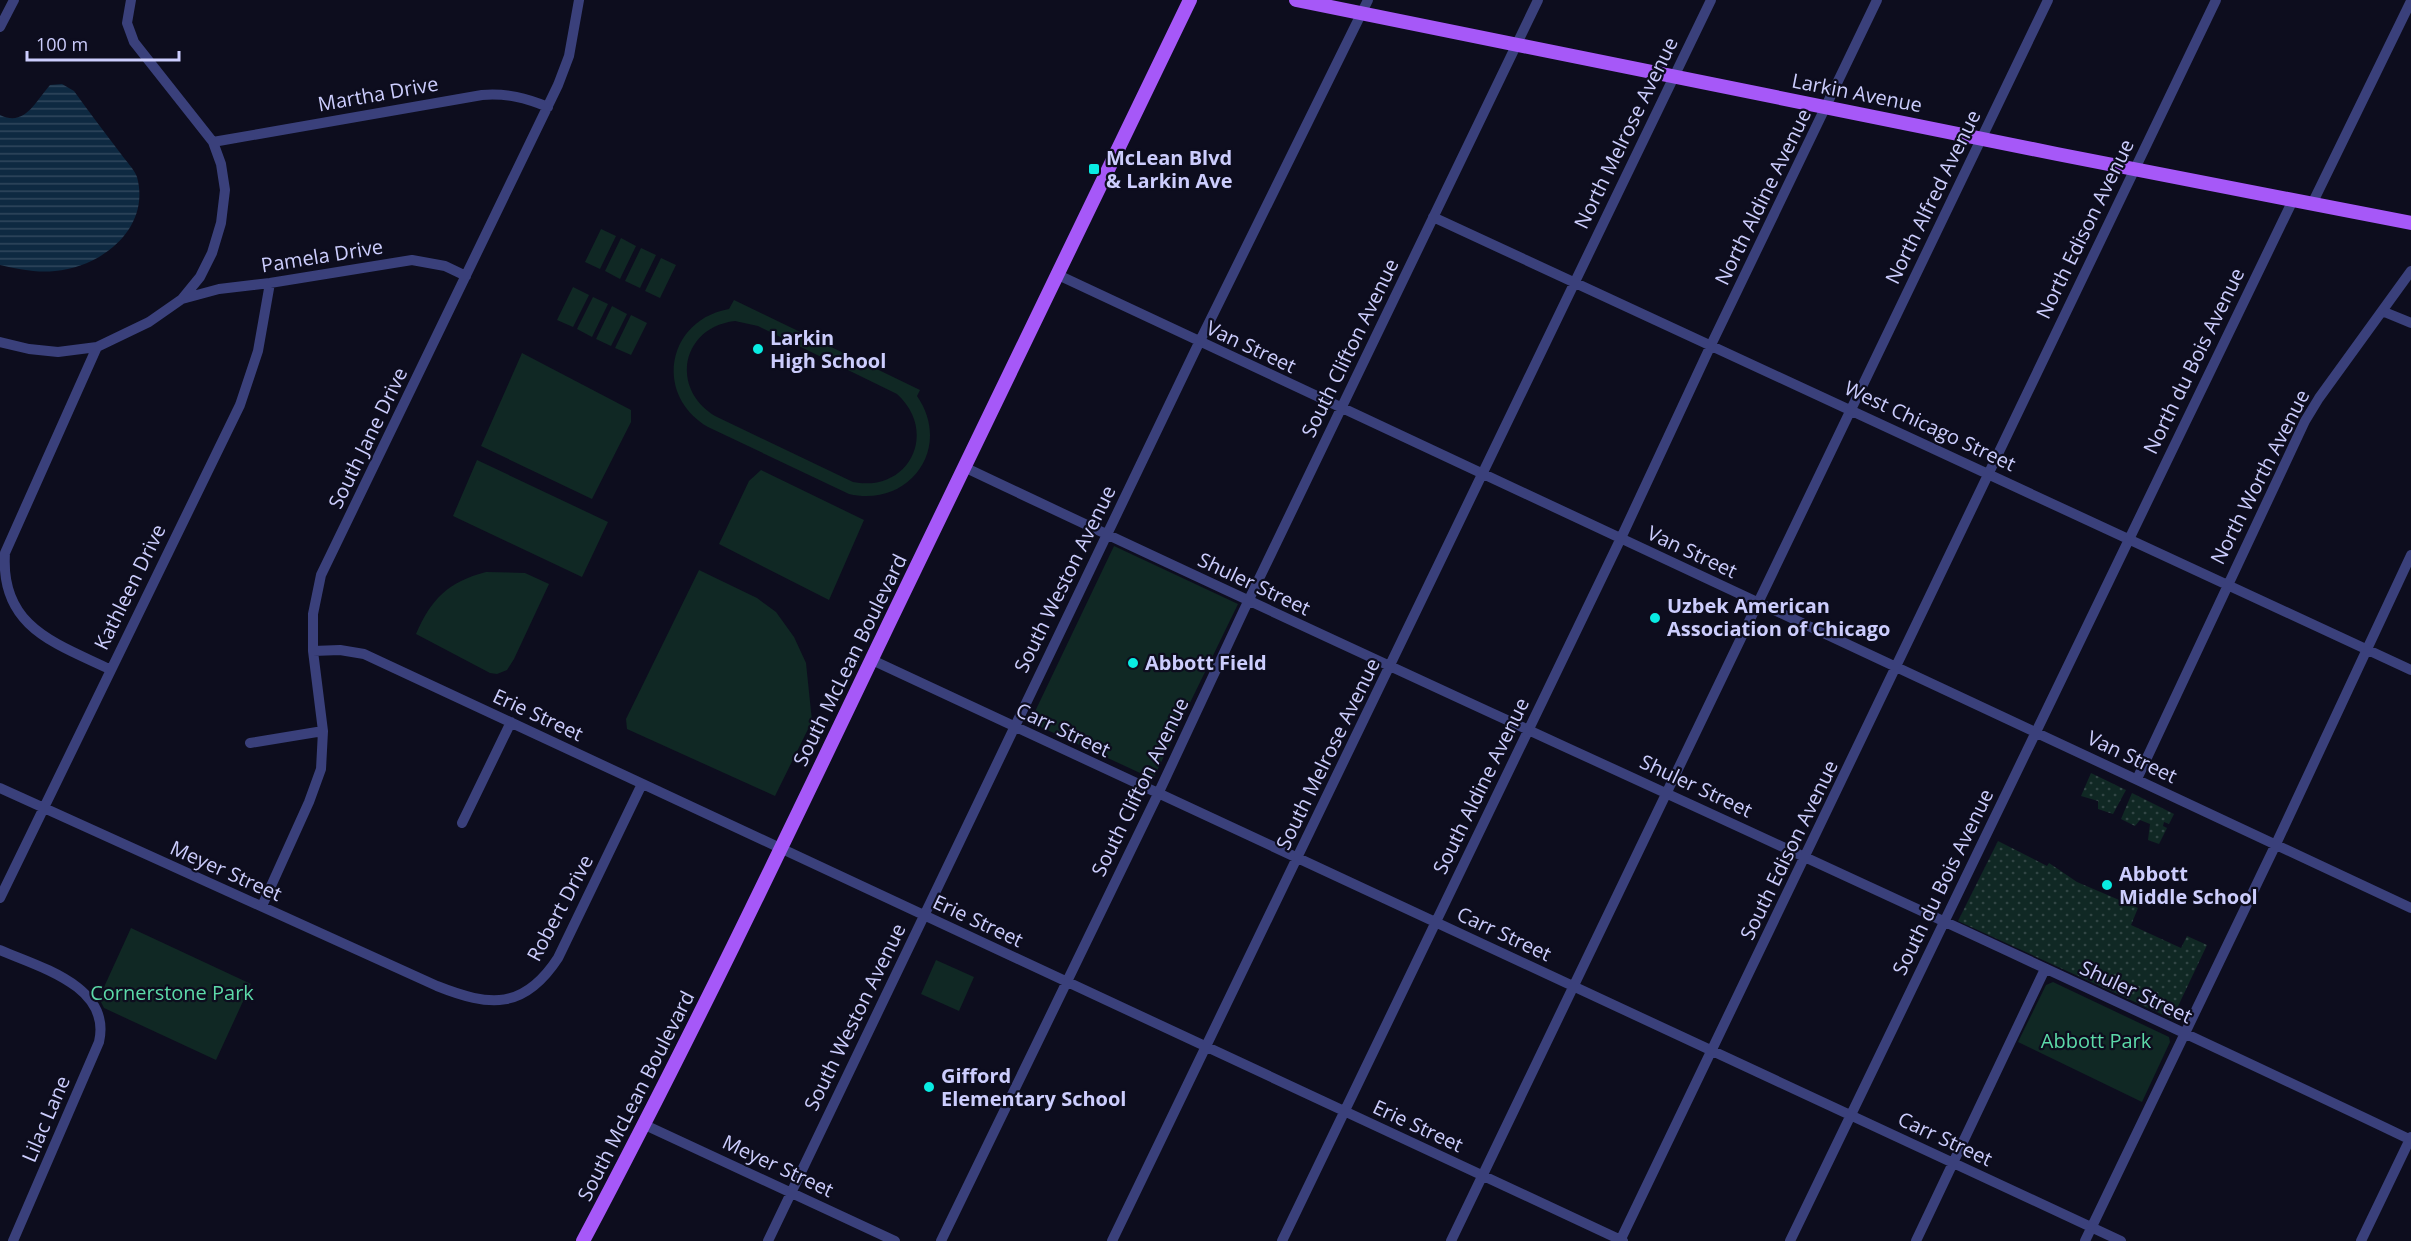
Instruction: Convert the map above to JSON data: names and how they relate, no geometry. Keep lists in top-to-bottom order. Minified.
{"streets":{"main road":["Larkin Avenue","South McLean Boulevard"],"street":["Martha Drive","North Melrose Avenue","North Aldine Avenue","North Alfred Avenue","North Edison Avenue","Pamela Drive","Van Street","South Clifton Avenue","North du Bois Avenue","West Chicago Street","South Jane Drive","North Worth Avenue","South Weston Avenue","Shuler Street","Kathleen Drive","Erie Street","Carr Street","South Melrose Avenue","South Aldine Avenue","South Edison Avenue","Meyer Street","South du Bois Avenue","Robert Drive","Lilac Lane"]},"crossings":[["Larkin Avenue","North Melrose Avenue"],["Larkin Avenue","North Aldine Avenue"],["Larkin Avenue","North Alfred Avenue"],["Larkin Avenue","North Edison Avenue"],["Larkin Avenue","South Clifton Avenue"],["Larkin Avenue","North du Bois Avenue"],["Larkin Avenue","South Weston Avenue"],["Martha Drive","South Jane Drive"],["North Melrose Avenue","West Chicago Street"],["North Melrose Avenue","South Melrose Avenue"],["North Aldine Avenue","West Chicago Street"],["North Aldine Avenue","South Aldine Avenue"],["North Alfred Avenue","Van Street"],["North Alfred Avenue","West Chicago Street"],["North Alfred Avenue","Shuler Street"],["North Alfred Avenue","Erie Street"],["North Alfred Avenue","Carr Street"],["North Edison Avenue","West Chicago Street"],["North Edison Avenue","South Edison Avenue"],["Pamela Drive","South Jane Drive"],["Pamela Drive","Kathleen Drive"],["Van Street","South Clifton Avenue"],["Van Street","North Worth Avenue"],["Van Street","South Weston Avenue"],["Van Street","South McLean Boulevard"],["Van Street","South Melrose Avenue"],["Van Street","South Aldine Avenue"],["Van Street","South Edison Avenue"],["Van Street","South du Bois Avenue"],["South Clifton Avenue","West Chicago Street"],["South Clifton Avenue","Shuler Street"],["South Clifton Avenue","Erie Street"],["South Clifton Avenue","Carr Street"],["North du Bois Avenue","West Chicago Street"],["North du Bois Avenue","South du Bois Avenue"],["West Chicago Street","North Worth Avenue"],["West Chicago Street","South Melrose Avenue"],["West Chicago Street","South Aldine Avenue"],["West Chicago Street","South Edison Avenue"],["West Chicago Street","South du Bois Avenue"],["South Jane Drive","Erie Street"],["South Jane Drive","Meyer Street"],["South Weston Avenue","Shuler Street"],["South Weston Avenue","Erie Street"],["South Weston Avenue","Carr Street"],["South Weston Avenue","Meyer Street"],["Shuler Street","South McLean Boulevard"],["Shuler Street","South Melrose Avenue"],["Shuler Street","South Aldine Avenue"],["Shuler Street","South Edison Avenue"],["Shuler Street","South du Bois Avenue"],["Kathleen Drive","Meyer Street"],["South McLean Boulevard","Erie Street"],["South McLean Boulevard","Carr Street"],["South McLean Boulevard","Meyer Street"],["Erie Street","South Melrose Avenue"],["Erie Street","South Aldine Avenue"],["Erie Street","South Edison Avenue"],["Erie Street","Robert Drive"],["Carr Street","South Melrose Avenue"],["Carr Street","South Aldine Avenue"],["Carr Street","South Edison Avenue"],["Carr Street","South du Bois Avenue"],["Meyer Street","Robert Drive"]],"parks":["Cornerstone Park","Abbott Park"],"places":{"transit":["McLean Blvd & Larkin Ave"],"other":["Larkin High School","Uzbek American Association of Chicago","Abbott Field","Abbott Middle School","Gifford Elementary School"]},"scale_bar":"100 m"}
